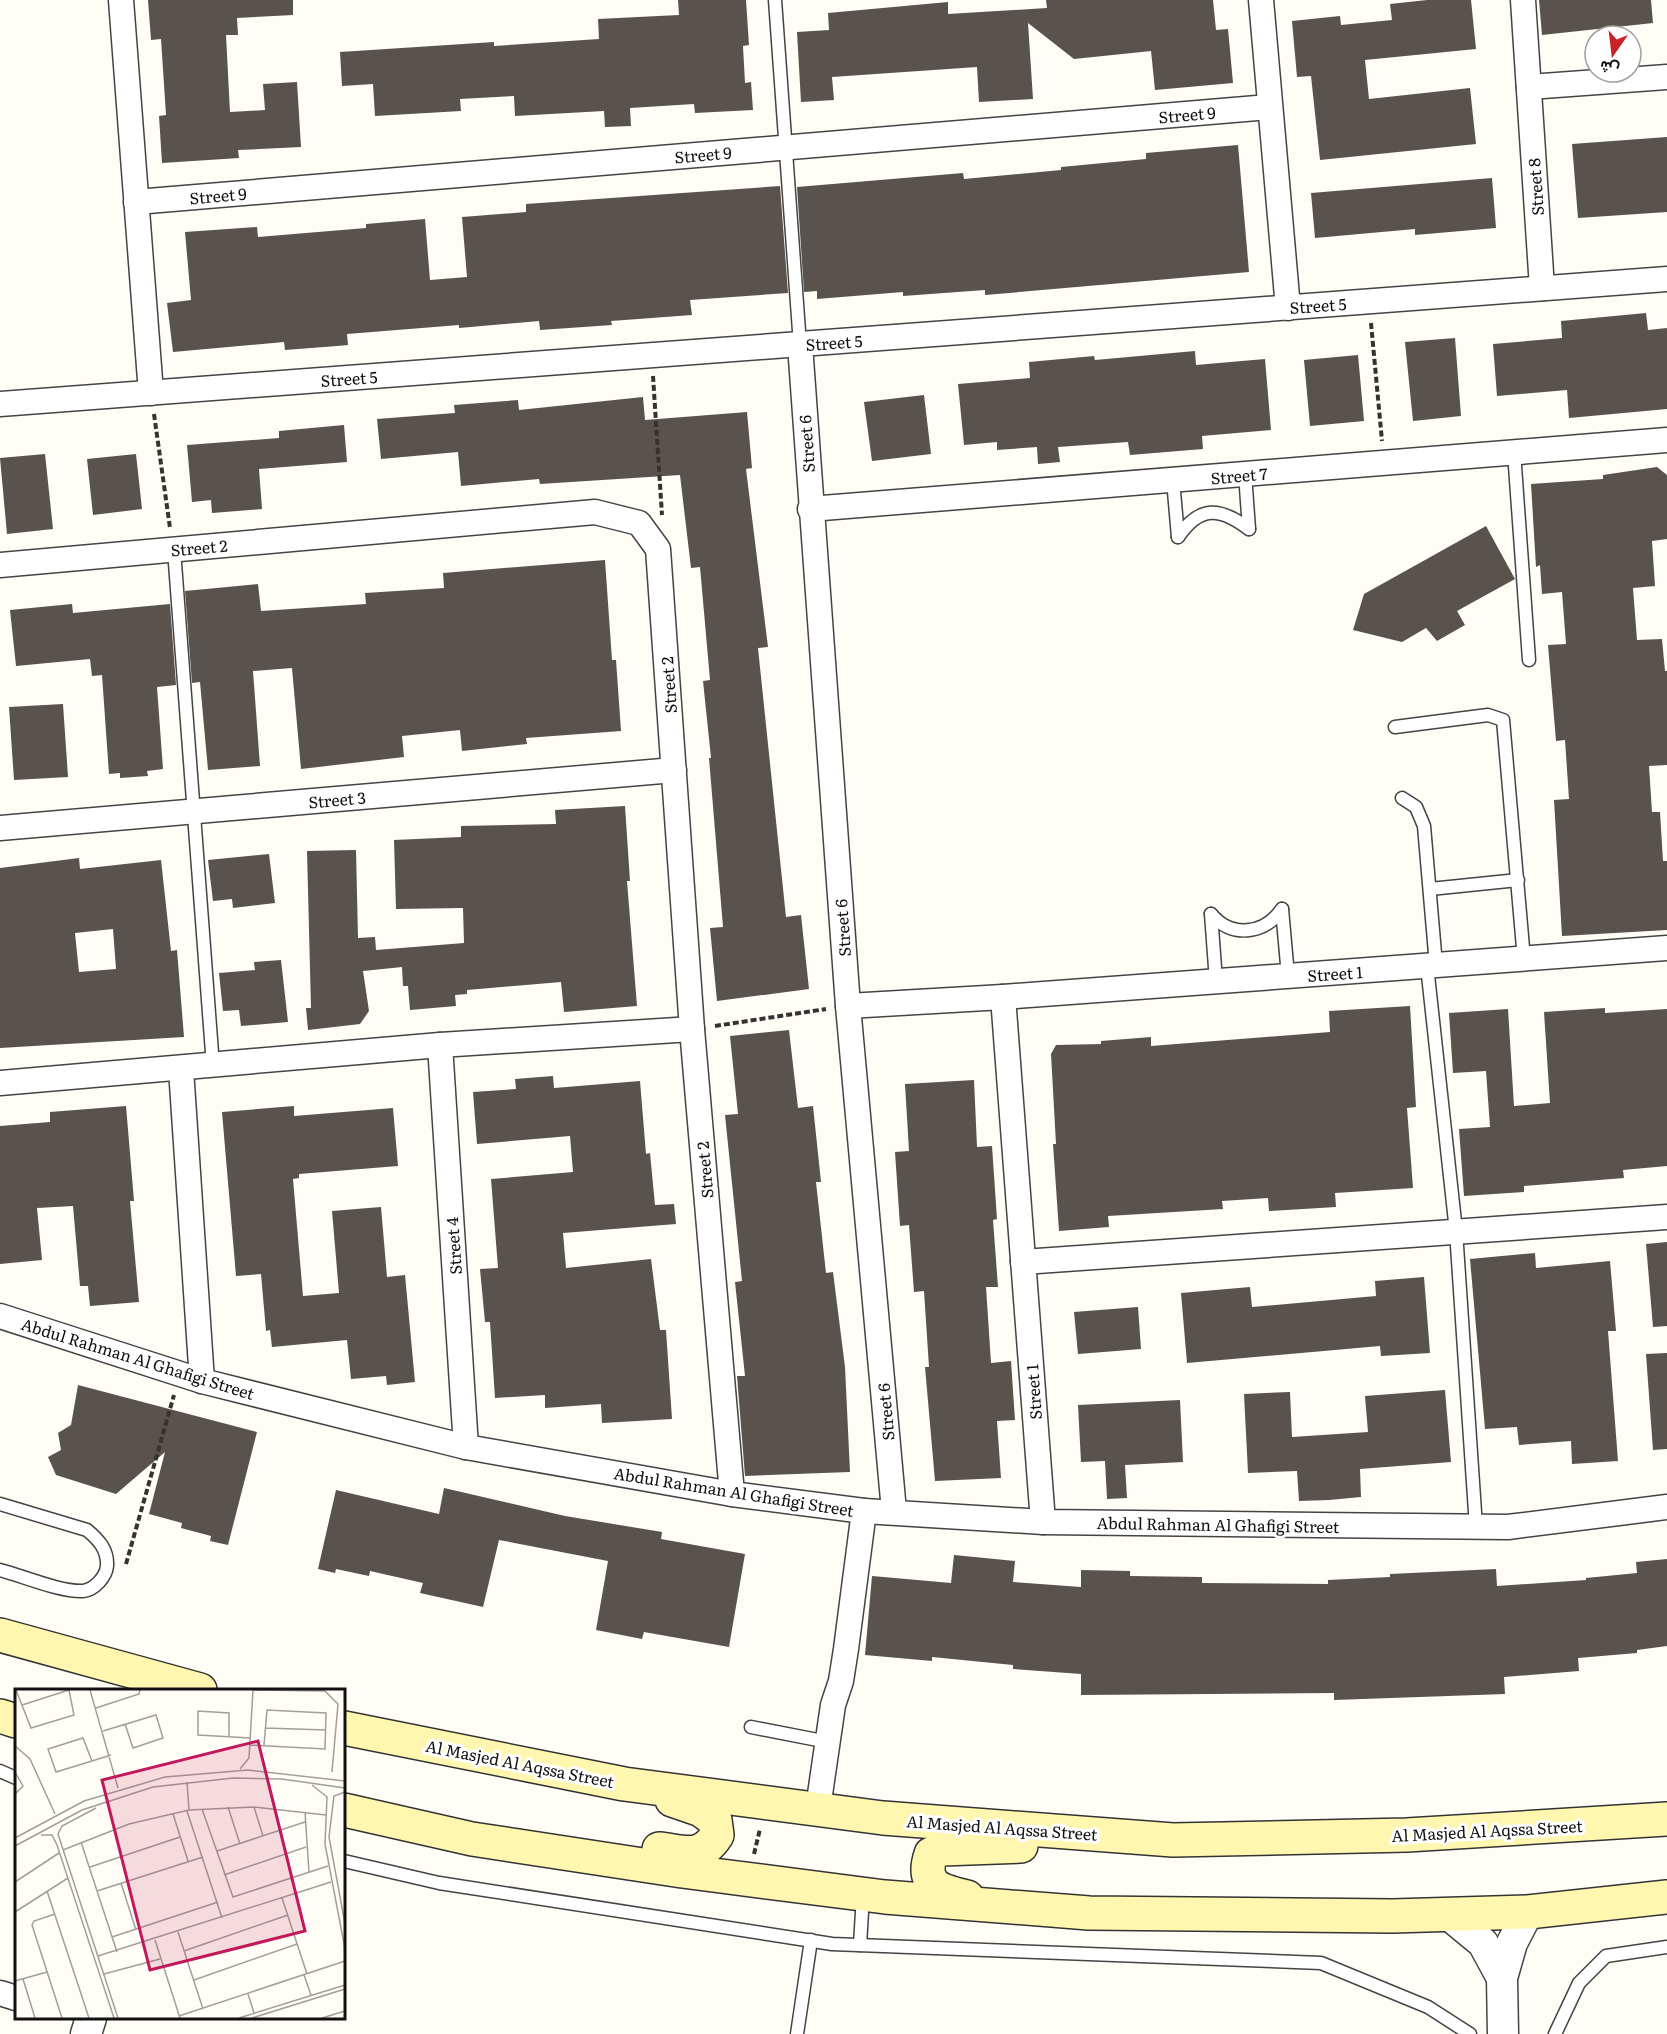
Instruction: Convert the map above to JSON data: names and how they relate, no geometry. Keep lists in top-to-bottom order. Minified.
{"streets":{"main road":["Al Masjed Al Aqssa Street"],"street":["Street 9","Street 8","Street 5","Street 6","Street 7","Street 2","Street 3","Street 1","Street 4","Abdul Rahman Al Ghafigi Street"]},"crossings":[["Street 8","Street 5"],["Street 5","Street 6"],["Street 6","Street 7"],["Street 6","Street 1"],["Street 6","Abdul Rahman Al Ghafigi Street"],["Street 2","Street 3"],["Street 2","Abdul Rahman Al Ghafigi Street"],["Street 1","Abdul Rahman Al Ghafigi Street"],["Street 4","Abdul Rahman Al Ghafigi Street"]],"north":"bottom"}
